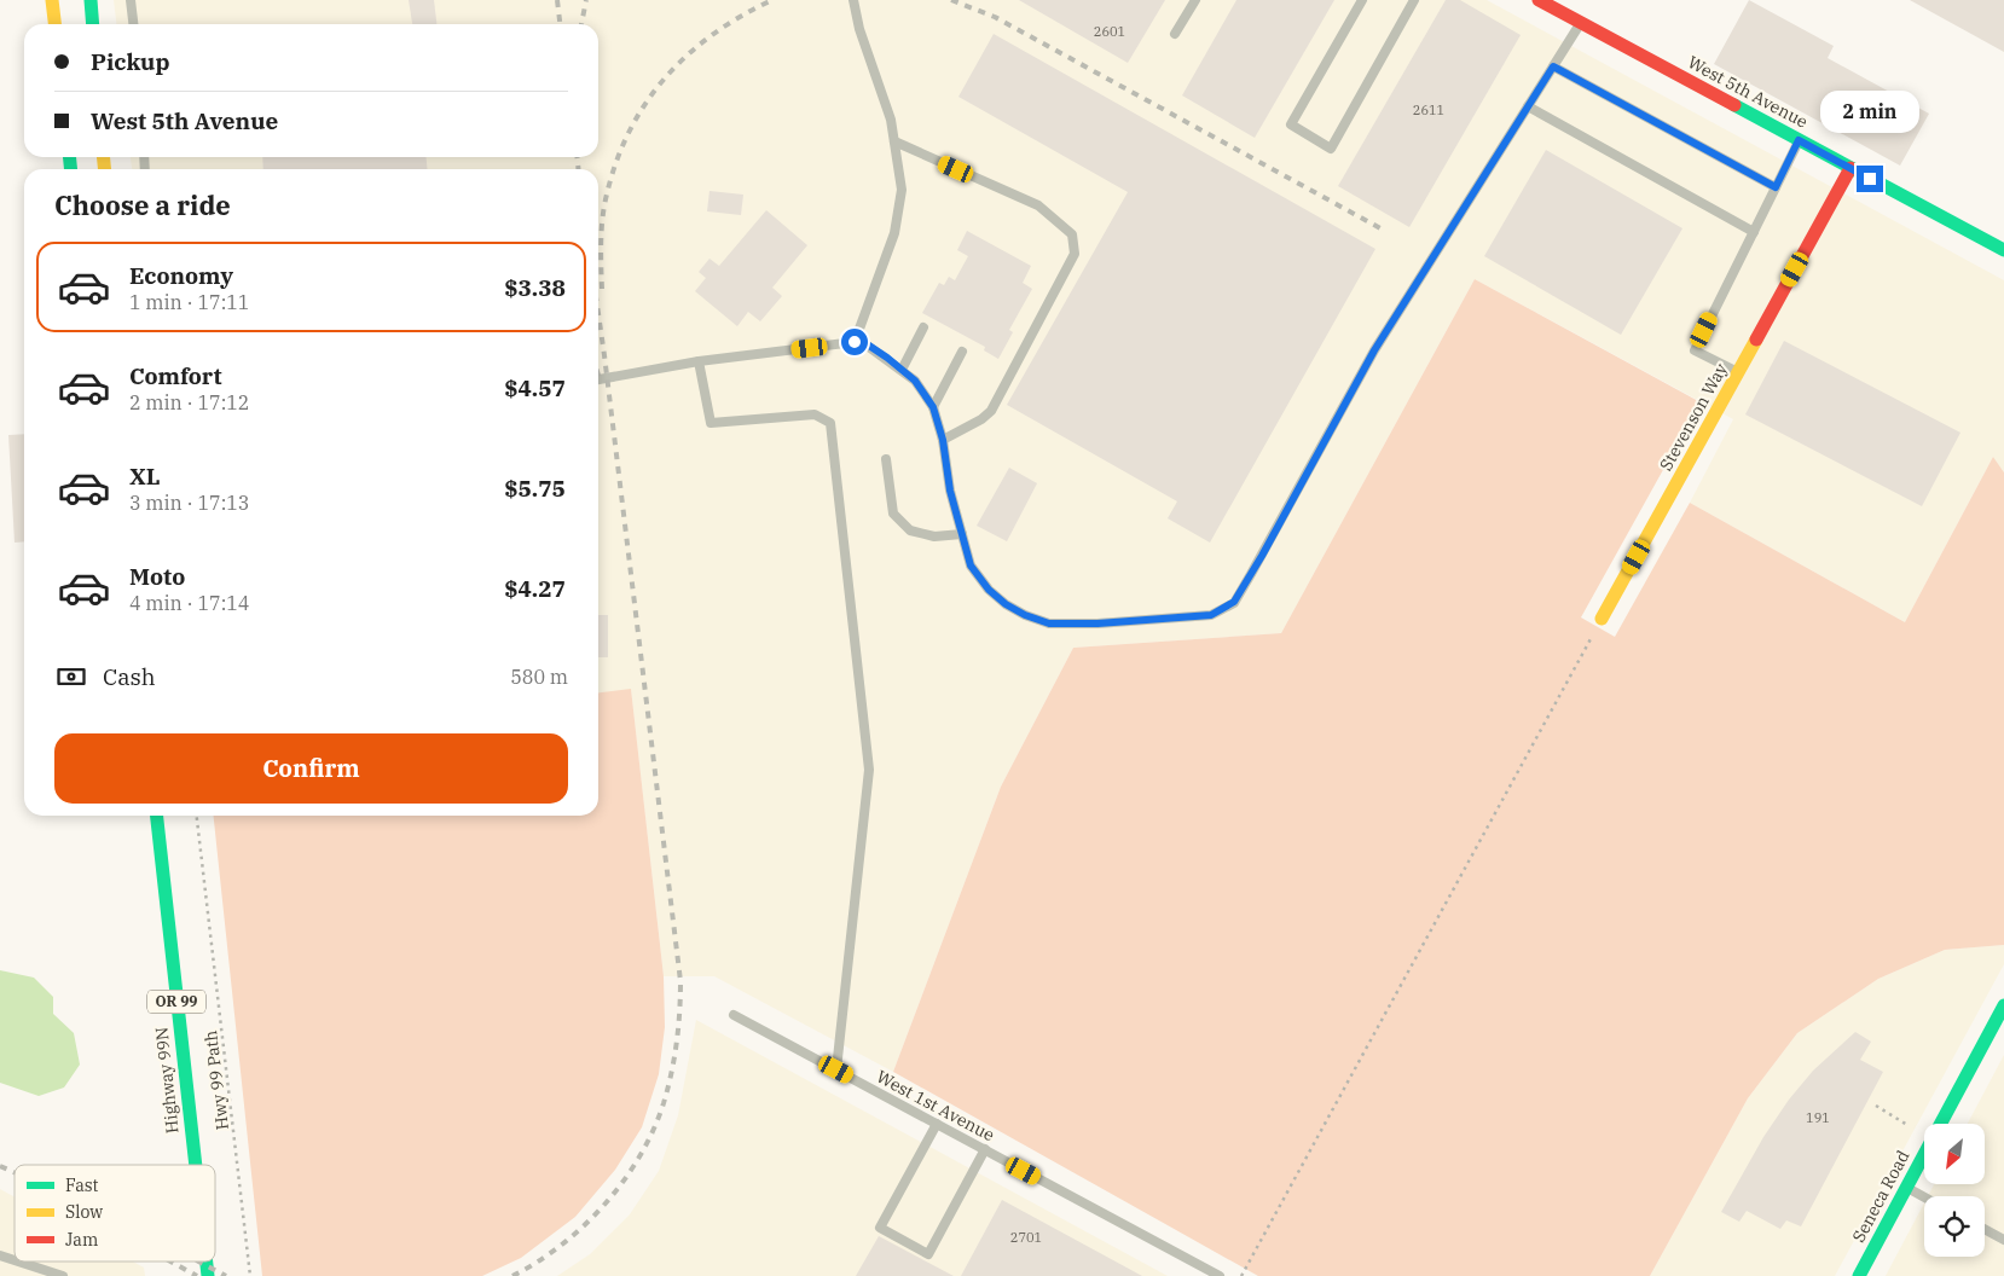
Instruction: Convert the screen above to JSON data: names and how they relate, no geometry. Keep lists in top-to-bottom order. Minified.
{"streets":{"street":["West 5th Avenue","Stevenson Way","OR 99","Highway 99N","Seneca Road"],"lane":["West 1st Avenue"],"path":["Hwy 99 Path"]},"crossings":[["West 5th Avenue","Stevenson Way"]],"house_numbers":["2601","2611","191","2701"],"legend":["Fast","Slow","Jam"],"north":"bottom left","page":{"banner":["Pickup","West 5th Avenue"],"bubble":"2 min","heading":"Choose a ride","list":[{"name":"Economy","note":"1 min · 17:11","value":"$3.38"},{"name":"Comfort","note":"2 min · 17:12","value":"$4.57"},{"name":"XL","note":"3 min · 17:13","value":"$5.75"},{"name":"Moto","note":"4 min · 17:14","value":"$4.27"}],"pay":["Cash","580 m"],"buttons":"Confirm"}}
